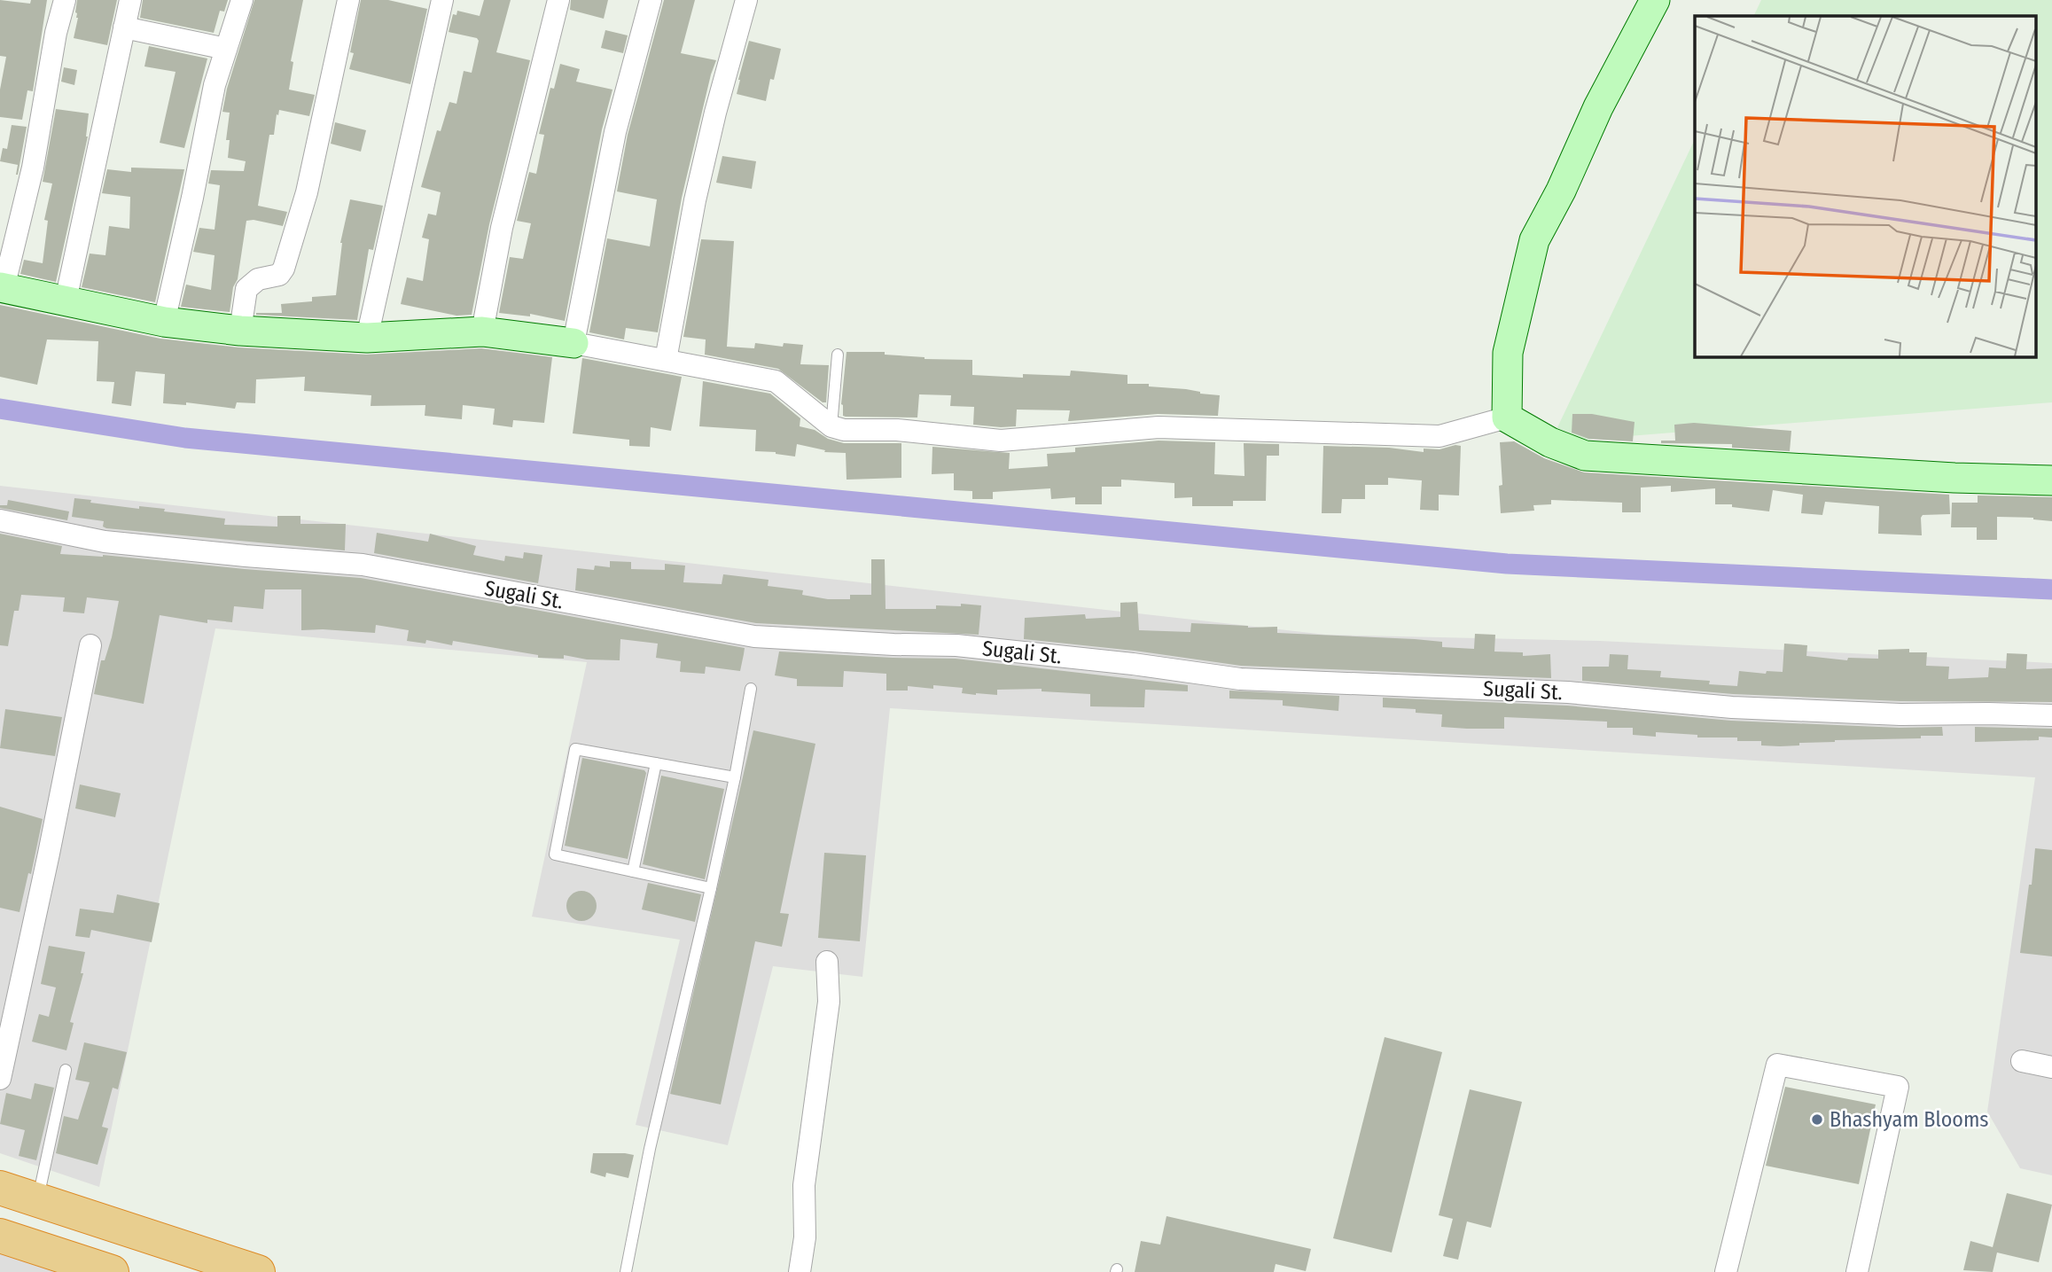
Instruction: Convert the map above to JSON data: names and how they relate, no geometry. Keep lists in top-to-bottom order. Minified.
{"streets":{"street":["Sugali St."]},"places":["Bhashyam Blooms"]}
